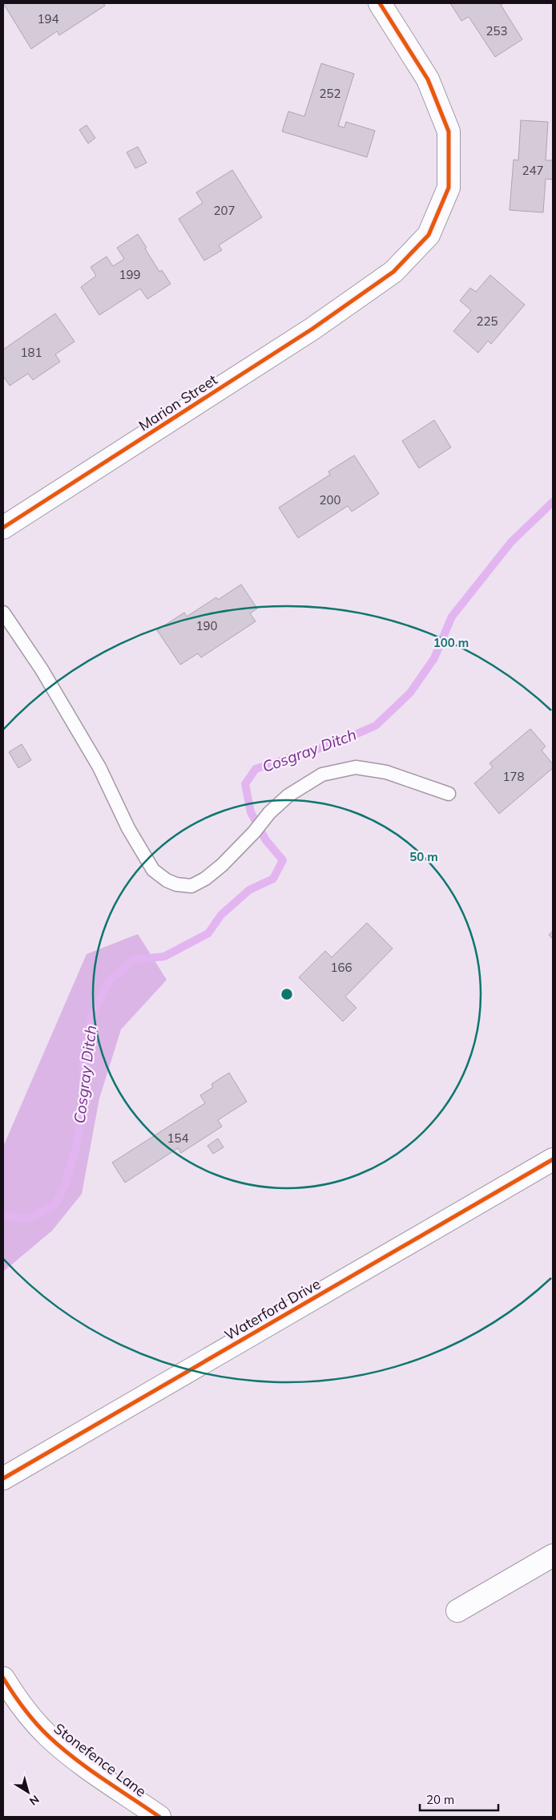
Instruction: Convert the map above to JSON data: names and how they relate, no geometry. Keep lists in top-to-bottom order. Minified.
{"streets":{"street":["Marion Street","Waterford Drive","Stonefence Lane"]},"water":["Cosgray Ditch"],"house_numbers":["194","253","252","247","207","199","225","181","200","190","178","166","154"],"scale_bar":"20 m","north":"bottom right","rings":["100 m","50 m"]}
